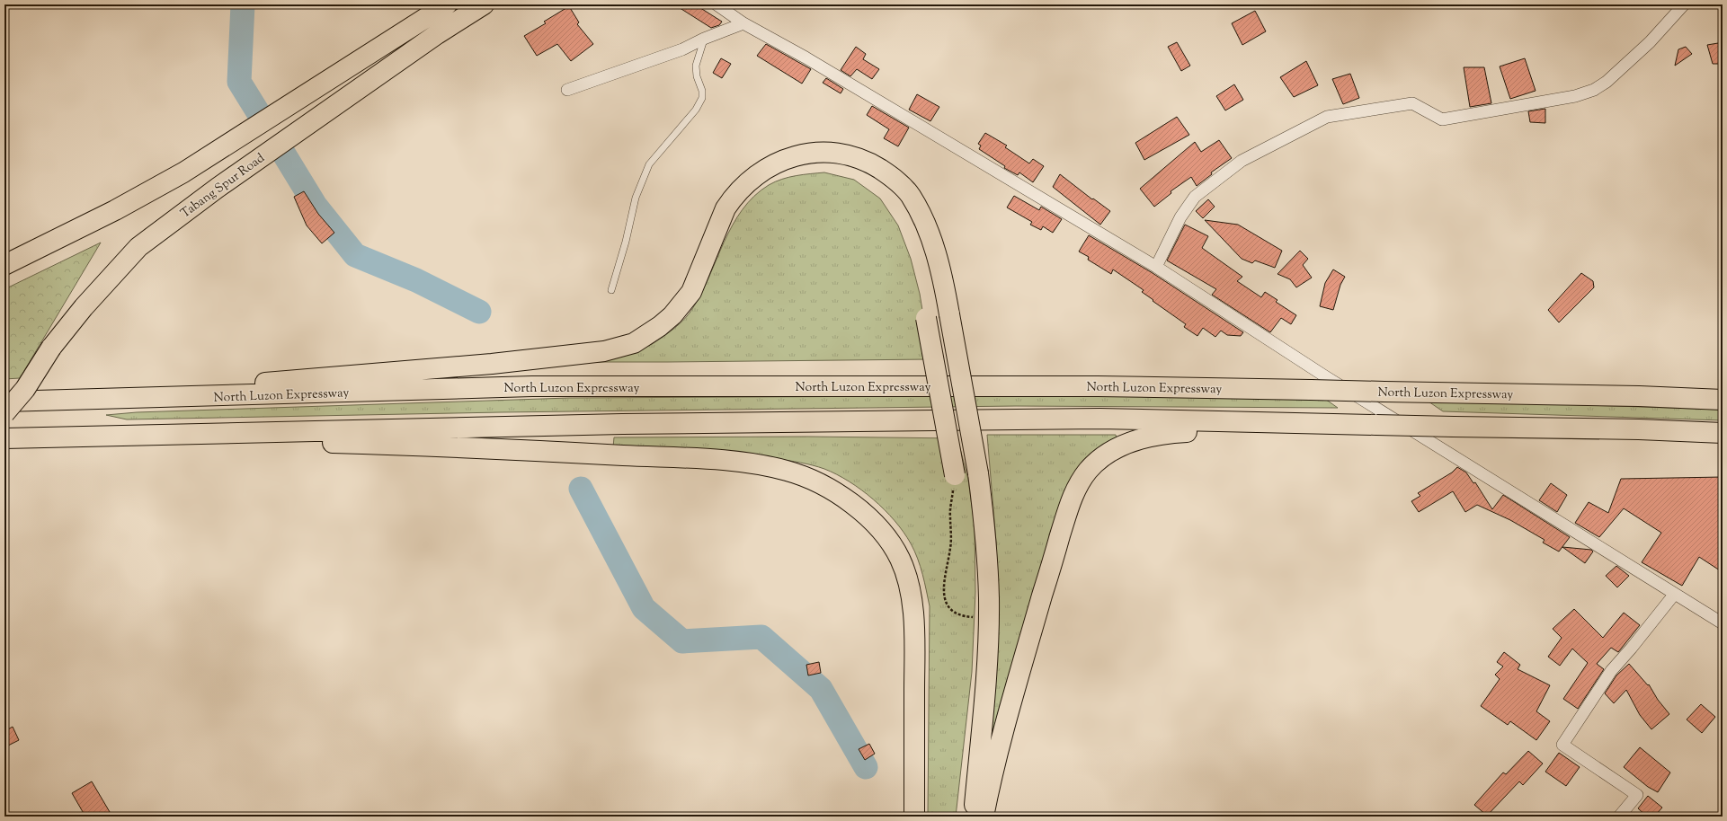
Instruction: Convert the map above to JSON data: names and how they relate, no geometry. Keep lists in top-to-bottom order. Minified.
{"streets":{"highway":["Tabang Spur Road","North Luzon Expressway"]}}
